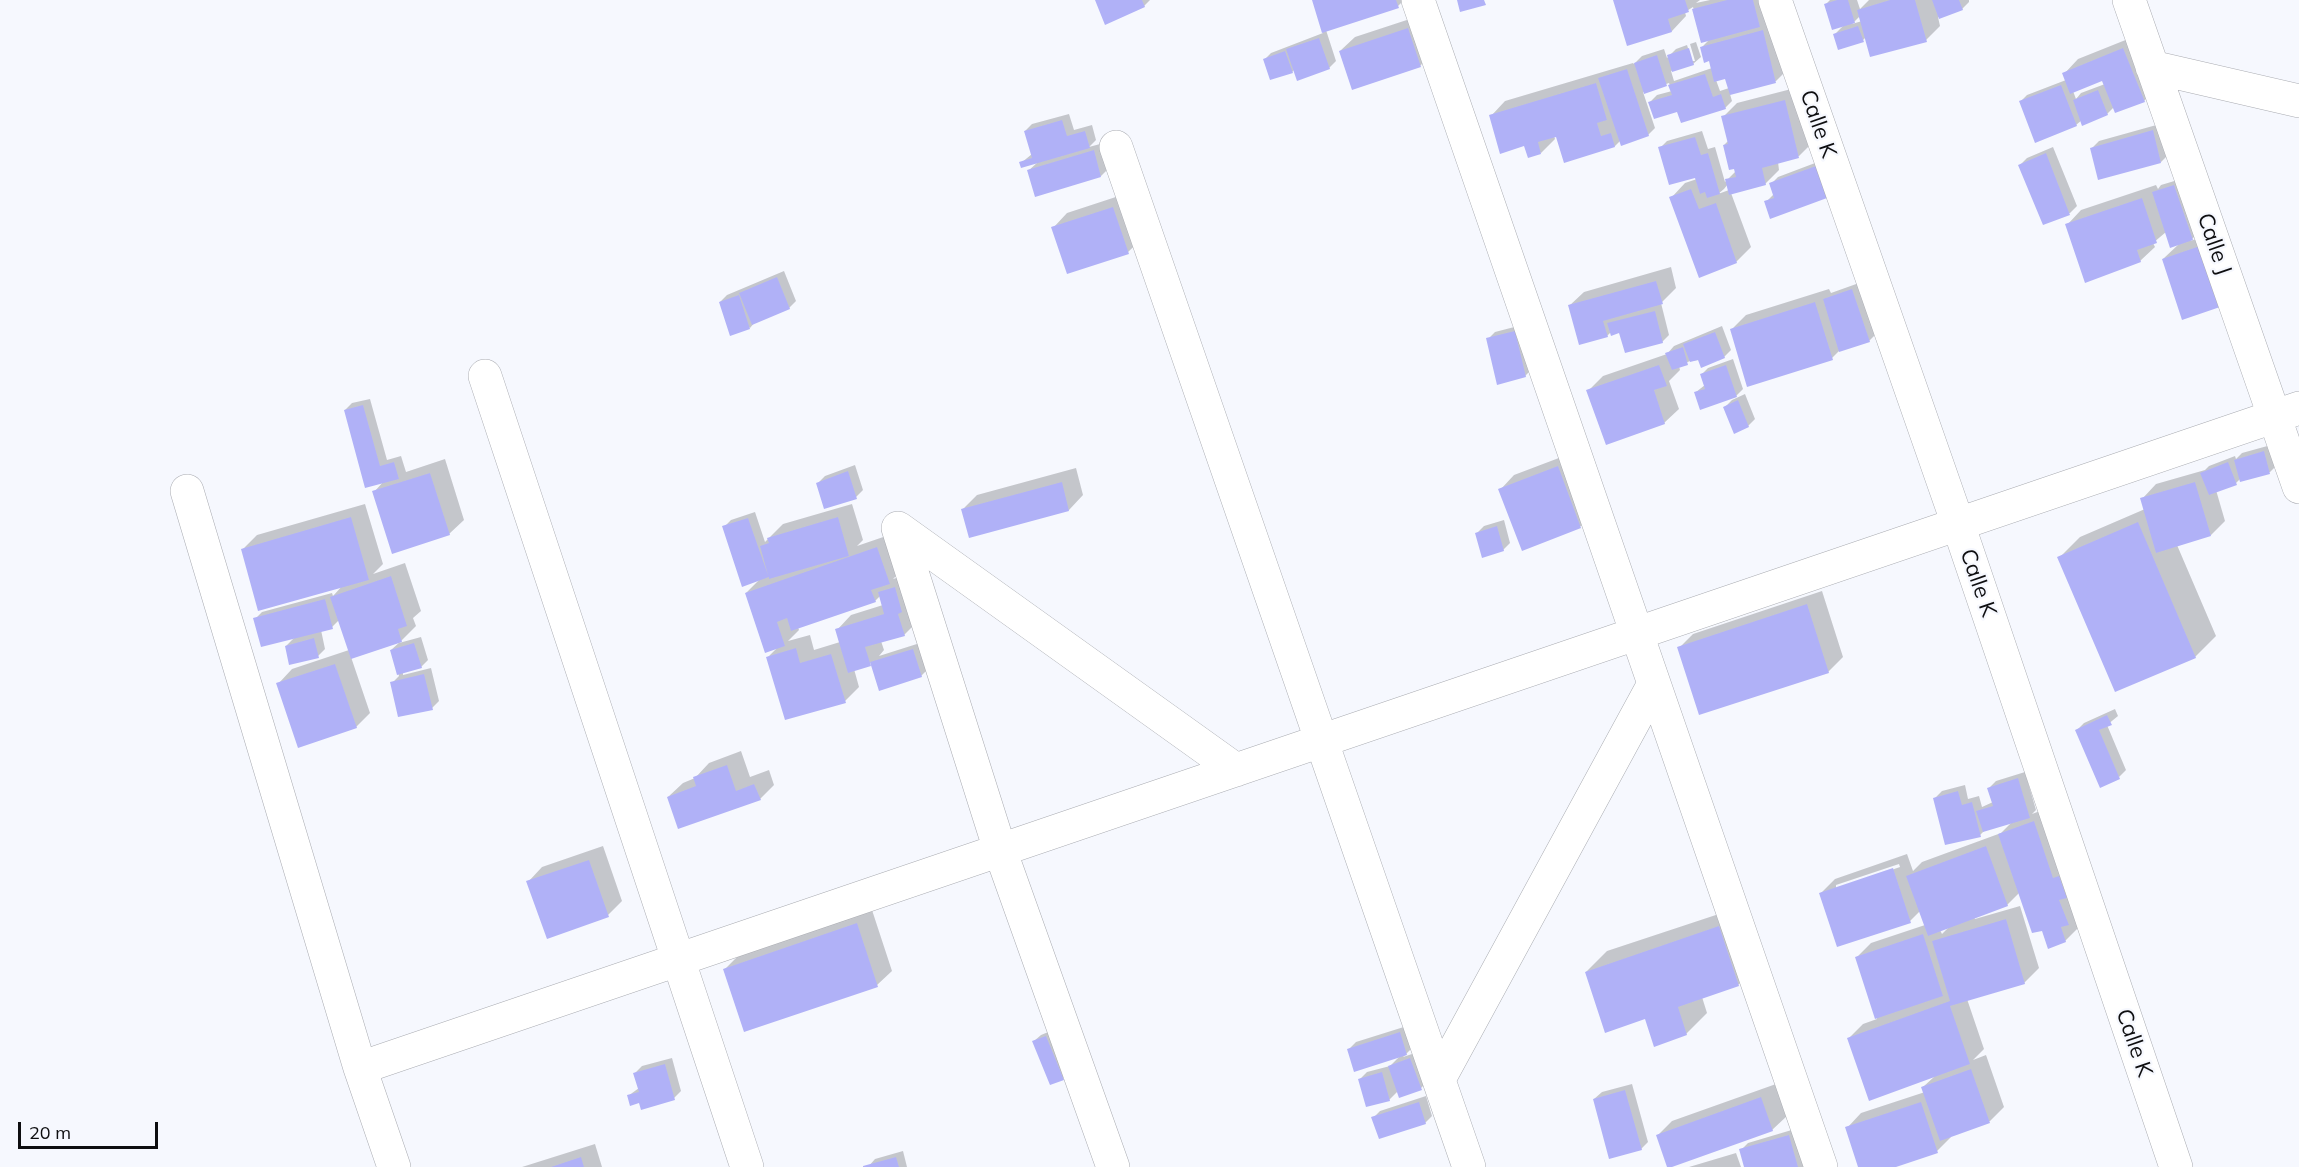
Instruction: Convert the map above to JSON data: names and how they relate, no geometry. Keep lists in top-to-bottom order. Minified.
{"streets":{"street":["Calle K","Calle J"]},"scale_bar":"20 m"}
